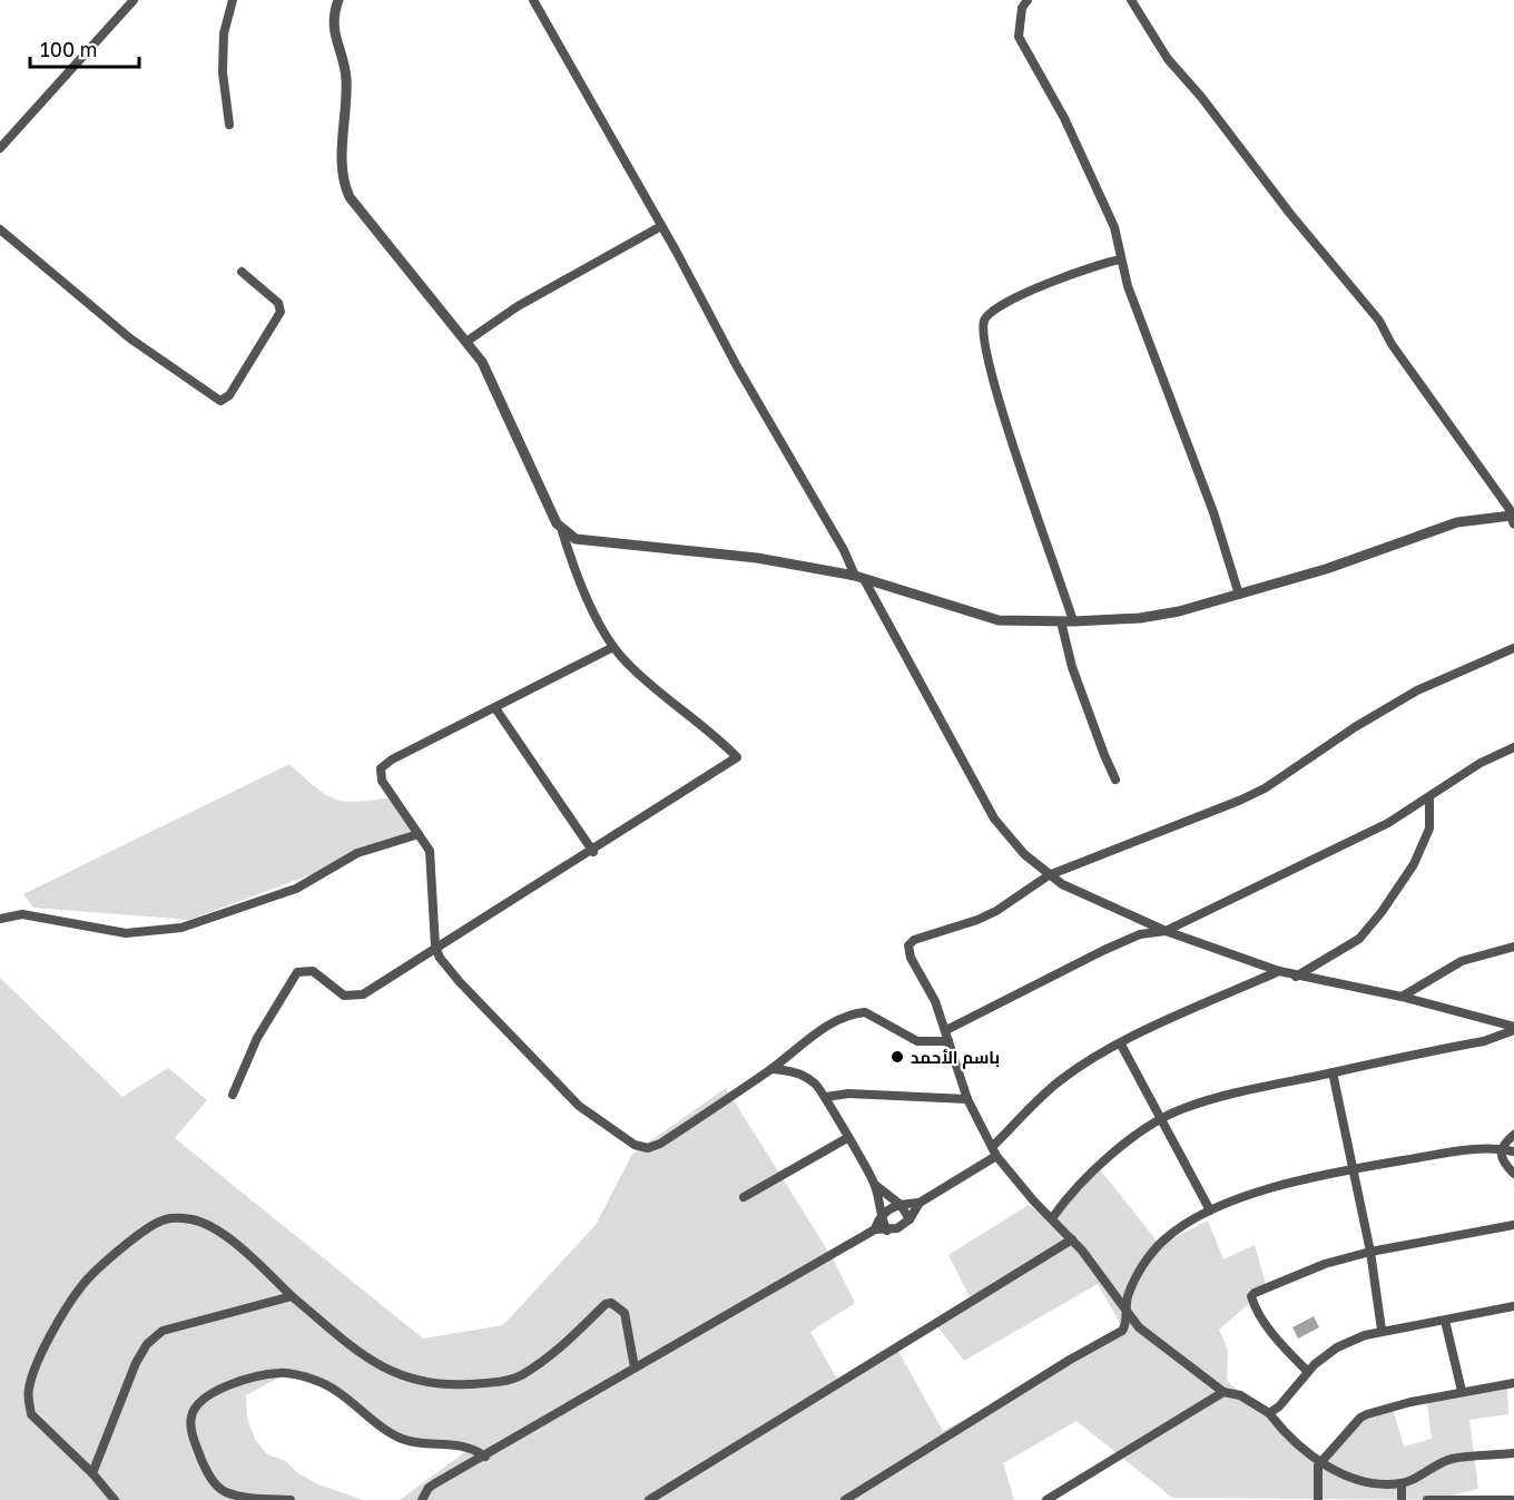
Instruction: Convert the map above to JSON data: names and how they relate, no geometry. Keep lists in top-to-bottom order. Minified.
{"places":["باسم الأحمد"],"scale_bar":"100 m"}
